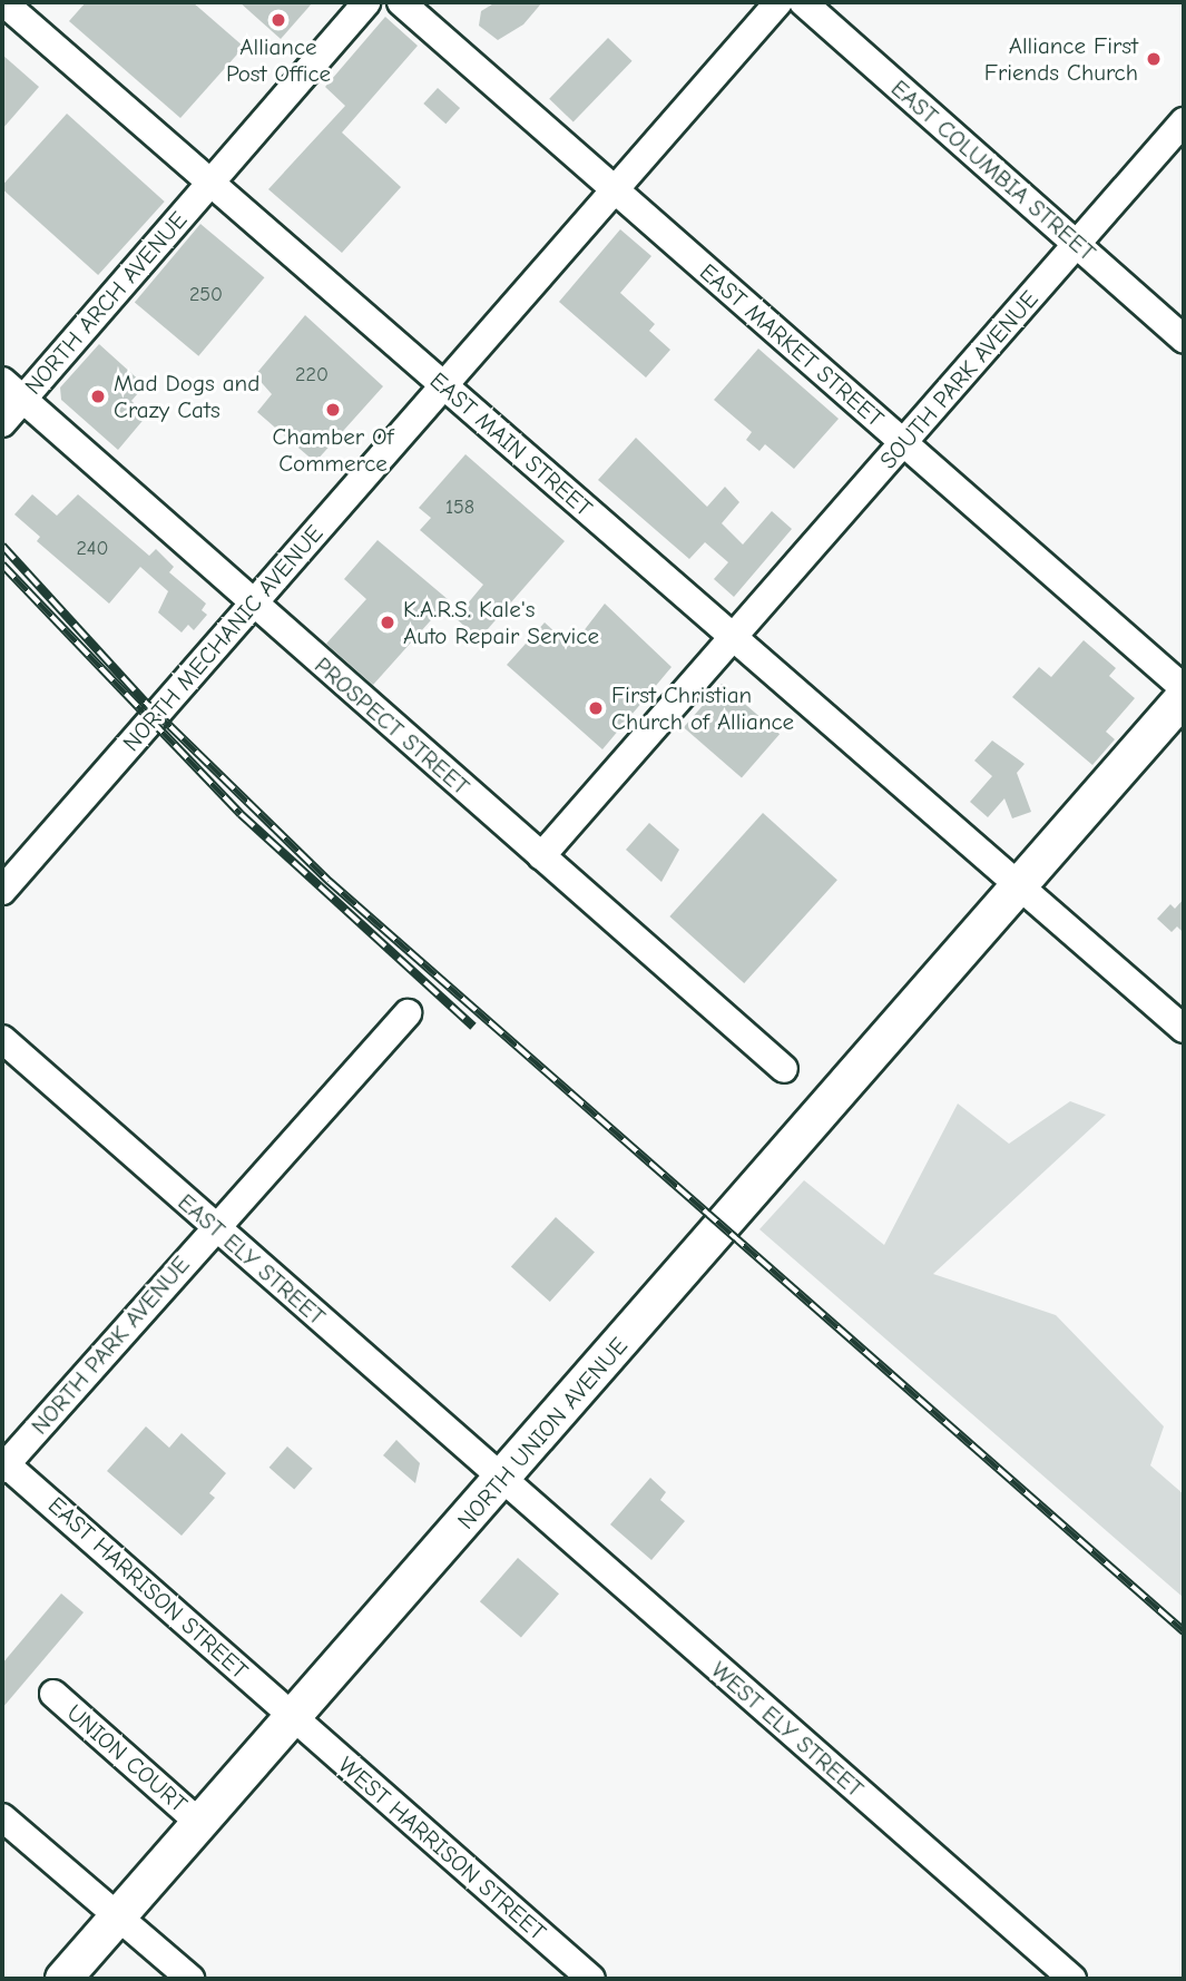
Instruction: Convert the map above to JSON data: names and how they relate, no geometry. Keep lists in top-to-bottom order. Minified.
{"streets":{"main road":["NORTH UNION AVENUE"],"street":["EAST COLUMBIA STREET","NORTH ARCH AVENUE","EAST MARKET STREET","SOUTH PARK AVENUE","EAST MAIN STREET","NORTH MECHANIC AVENUE","PROSPECT STREET","EAST ELY STREET","NORTH PARK AVENUE","EAST HARRISON STREET","WEST ELY STREET","UNION COURT","WEST HARRISON STREET"]},"crossings":[["EAST COLUMBIA STREET","SOUTH PARK AVENUE"],["NORTH ARCH AVENUE","EAST MAIN STREET"],["NORTH ARCH AVENUE","PROSPECT STREET"],["EAST MARKET STREET","SOUTH PARK AVENUE"],["EAST MARKET STREET","NORTH MECHANIC AVENUE"],["SOUTH PARK AVENUE","EAST MAIN STREET"],["EAST MAIN STREET","NORTH MECHANIC AVENUE"],["EAST MAIN STREET","NORTH UNION AVENUE"],["NORTH MECHANIC AVENUE","PROSPECT STREET"],["EAST ELY STREET","NORTH PARK AVENUE"],["EAST ELY STREET","NORTH UNION AVENUE"],["EAST ELY STREET","WEST ELY STREET"],["NORTH PARK AVENUE","EAST HARRISON STREET"],["NORTH UNION AVENUE","EAST HARRISON STREET"],["NORTH UNION AVENUE","WEST ELY STREET"],["NORTH UNION AVENUE","UNION COURT"],["NORTH UNION AVENUE","WEST HARRISON STREET"],["EAST HARRISON STREET","WEST HARRISON STREET"]],"places":["Alliance Post Office","Alliance First Friends Church","Mad Dogs and Crazy Cats","Chamber Of Commerce","K.A.R.S. Kale's Auto Repair Service","First Christian Church of Alliance"],"house_numbers":["250","220","158","240"]}
